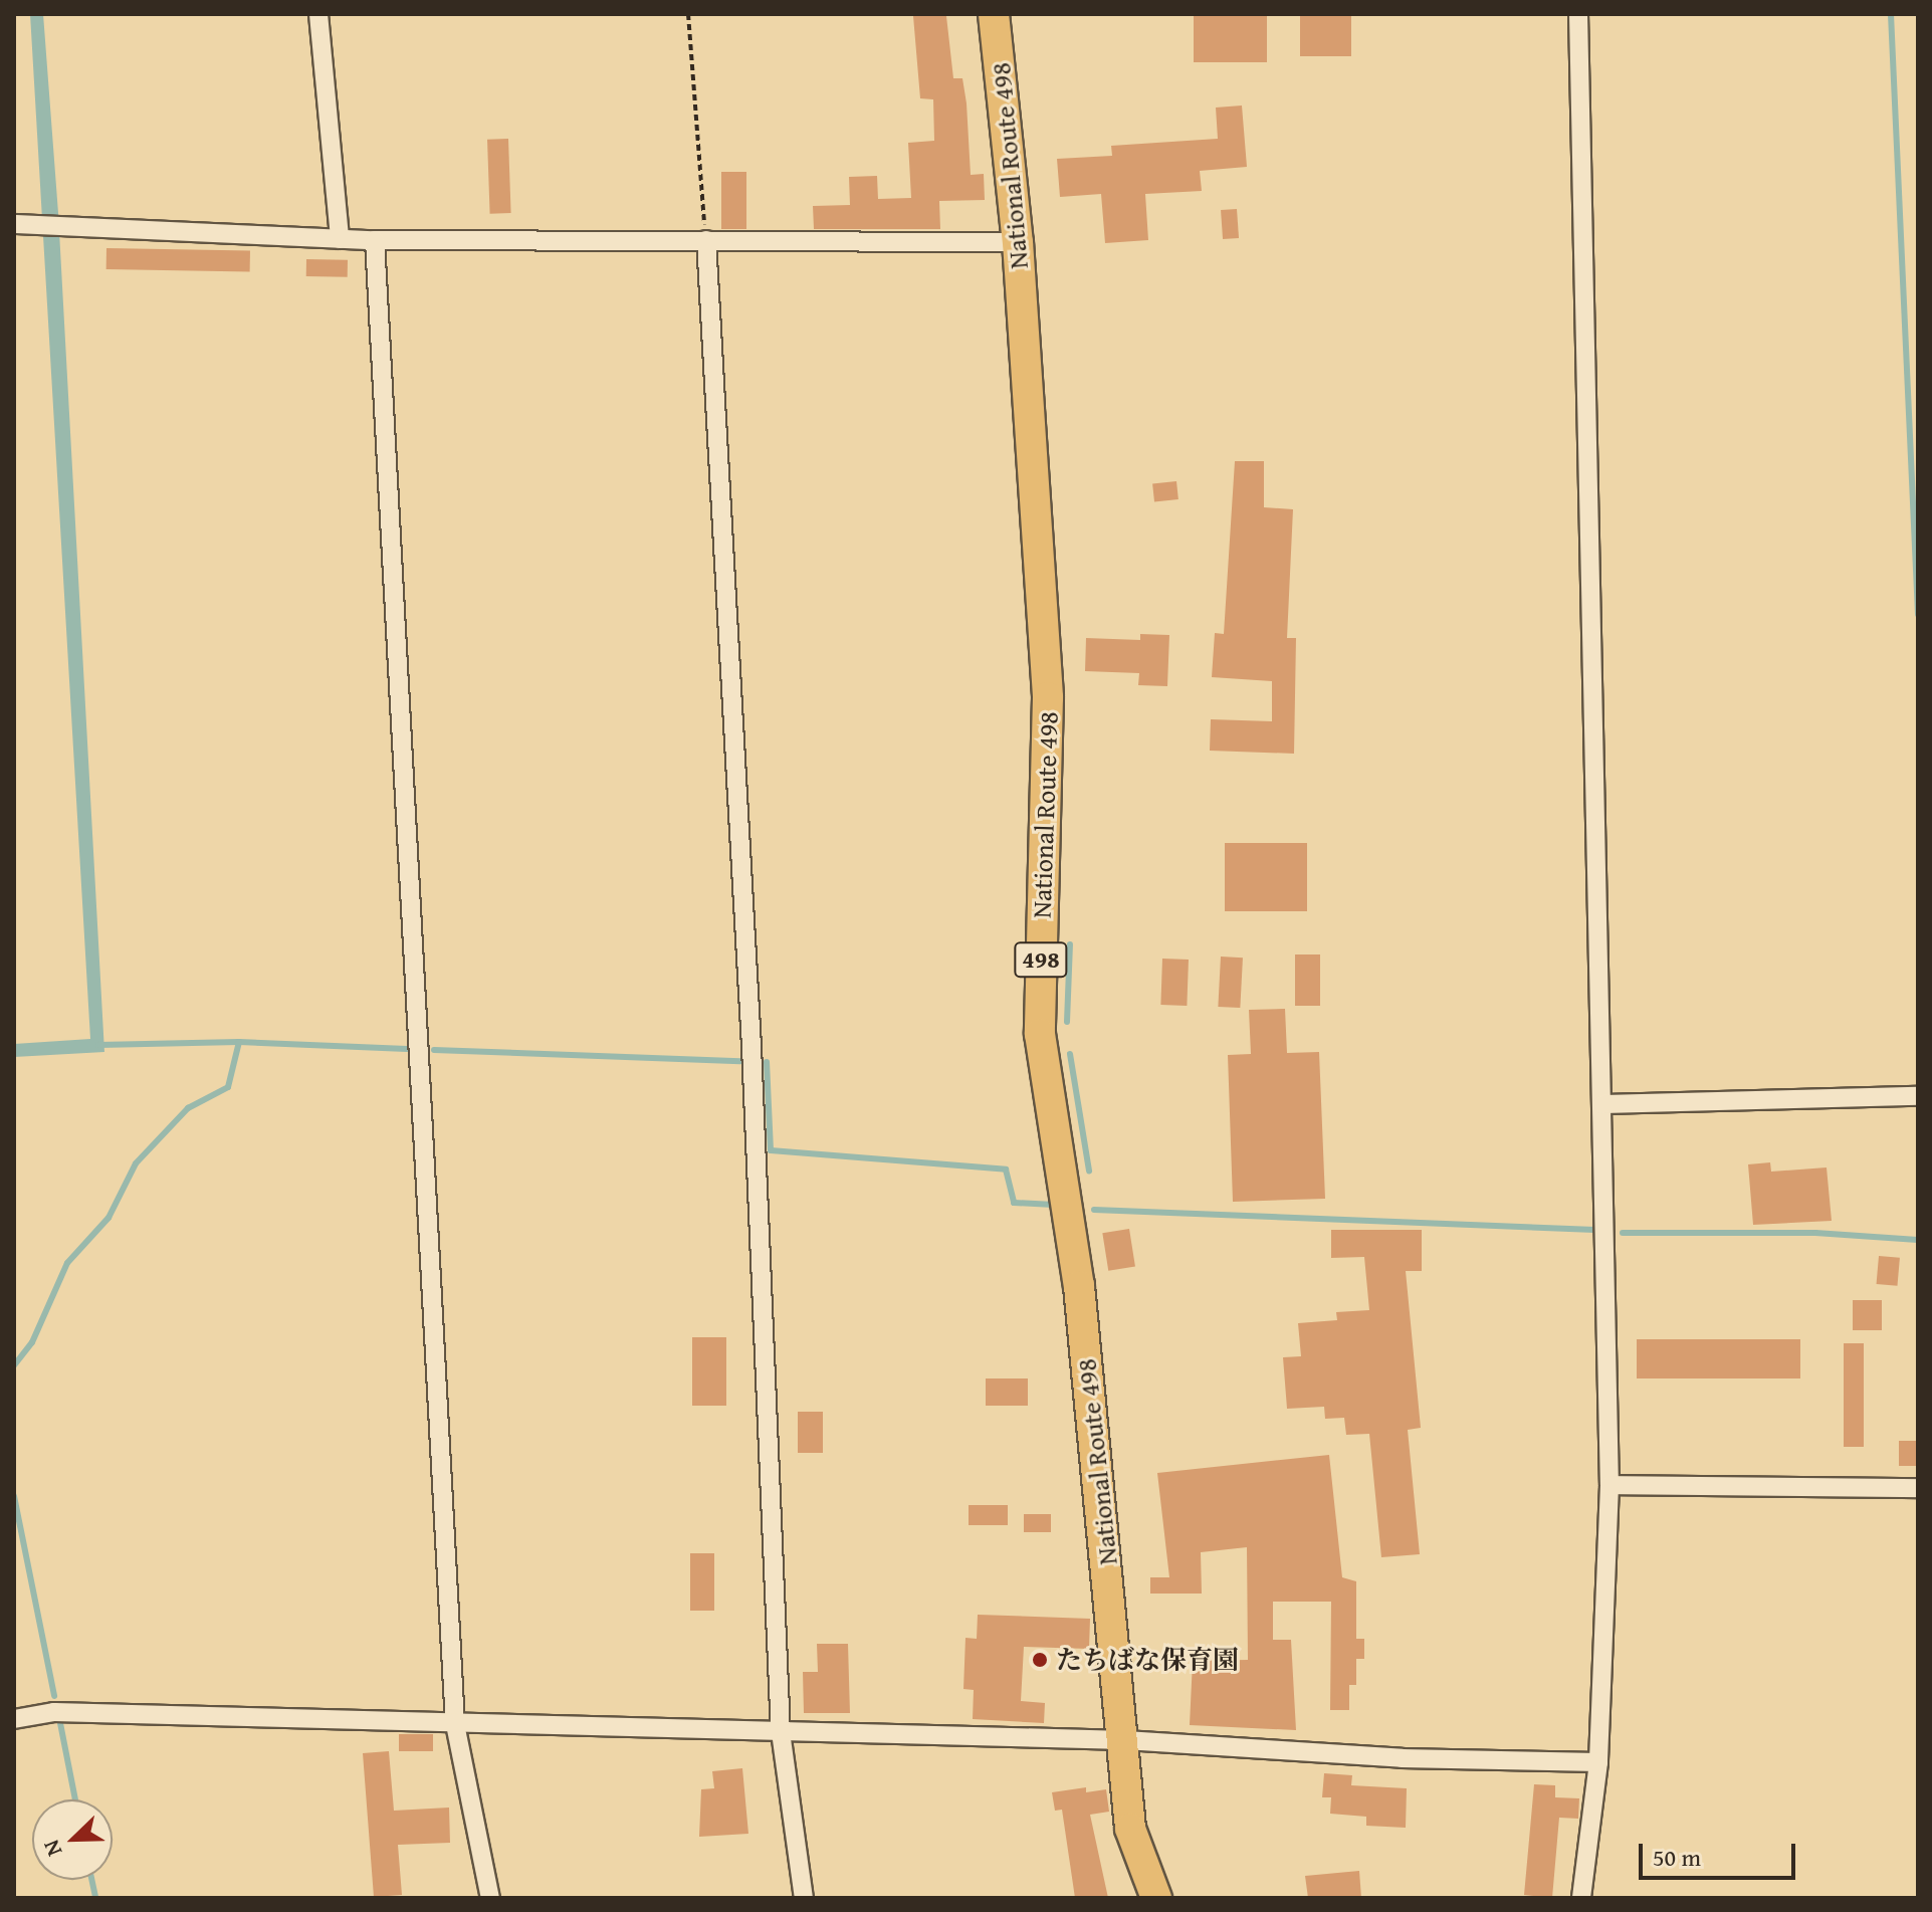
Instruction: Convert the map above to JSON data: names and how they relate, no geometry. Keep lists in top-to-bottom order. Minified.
{"streets":{"highway":["National Route 498","498"]},"places":["たちばな保育園"],"scale_bar":"50 m","north":"bottom left"}
